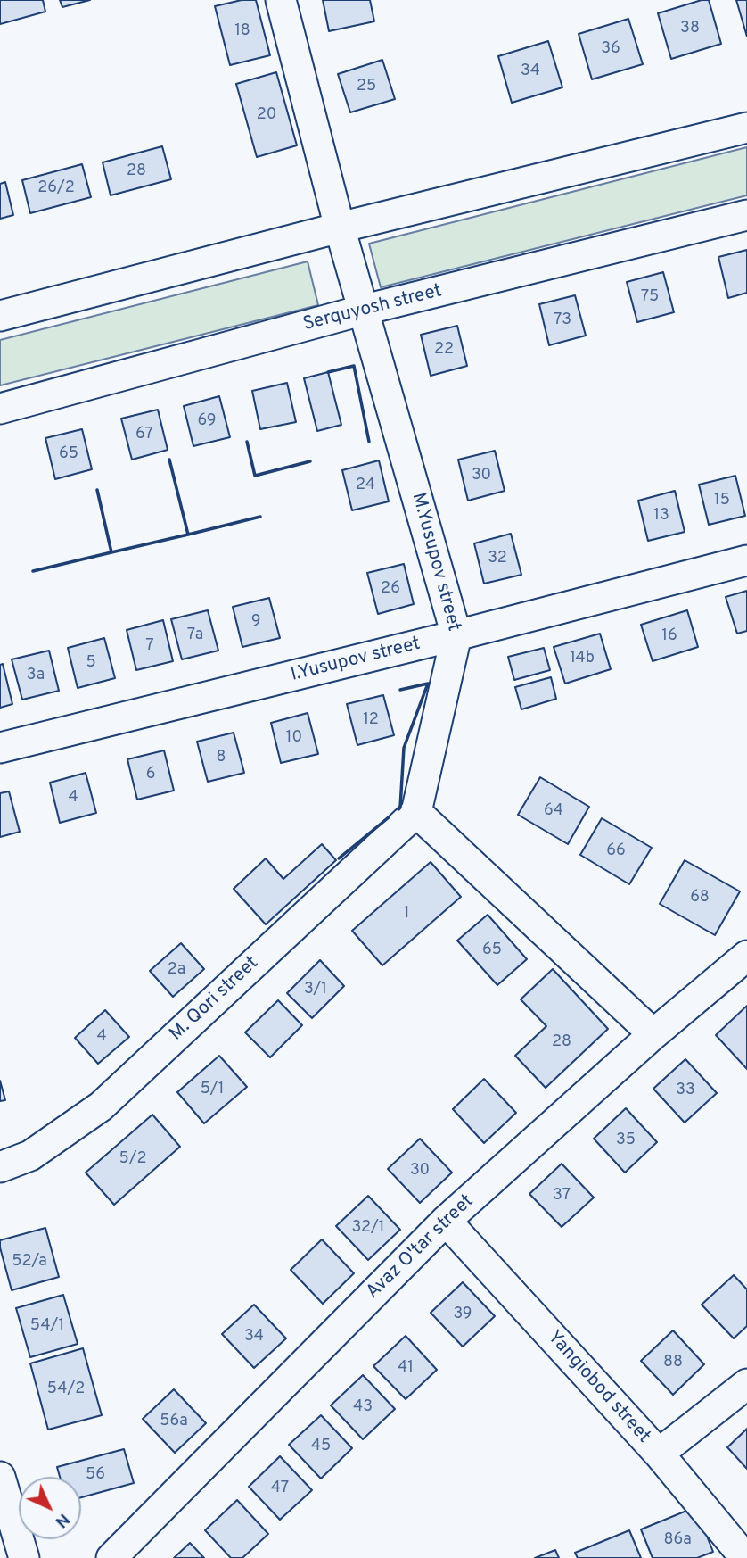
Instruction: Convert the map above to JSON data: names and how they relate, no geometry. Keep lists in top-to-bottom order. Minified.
{"streets":{"street":["Serquyosh street","M.Yusupov street","I.Yusupov street","M. Qori street","Avaz O'tar street","Yangiobod street"]},"crossings":[["Serquyosh street","M.Yusupov street"],["M.Yusupov street","I.Yusupov street"],["M.Yusupov street","M. Qori street"],["Avaz O'tar street","Yangiobod street"]],"house_numbers":["38","18","36","34","25","20","28","26/2","75","73","22","69","67","65","30","24","15","13","32","26","9","7a","16","7","14b","5","3a","12","10","8","6","4","64","66","68","1","65","2a","3/1","4","28","5/1","33","35","5/2","30","37","32/1","52/a","39","54/1","34","88","41","54/2","43","56a","45","56","47","86a"],"north":"bottom right"}
